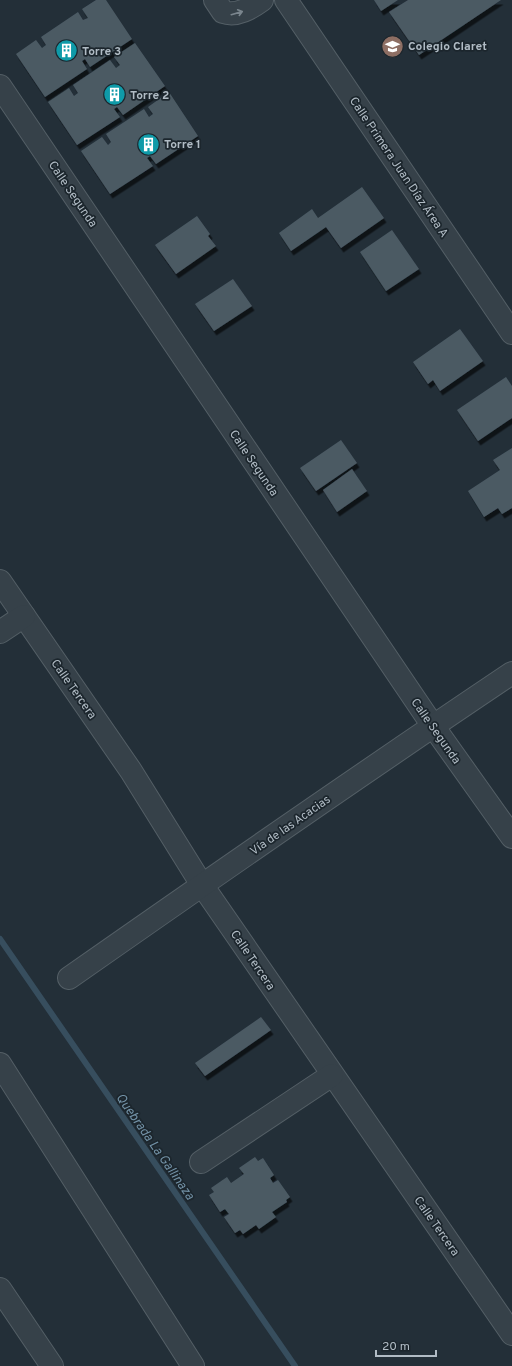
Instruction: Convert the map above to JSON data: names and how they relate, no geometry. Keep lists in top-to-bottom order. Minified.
{"streets":{"street":["Calle Primera Juan Díaz Área A","Calle Segunda","Calle Tercera","Vía de las Acacias"]},"crossings":[["Calle Segunda","Vía de las Acacias"],["Calle Tercera","Vía de las Acacias"]],"water":["Quebrada La Gallinaza"],"places":{"school or university":["Colegio Claret"],"building":["Torre 3","Torre 2","Torre 1"]},"scale_bar":"20 m"}
